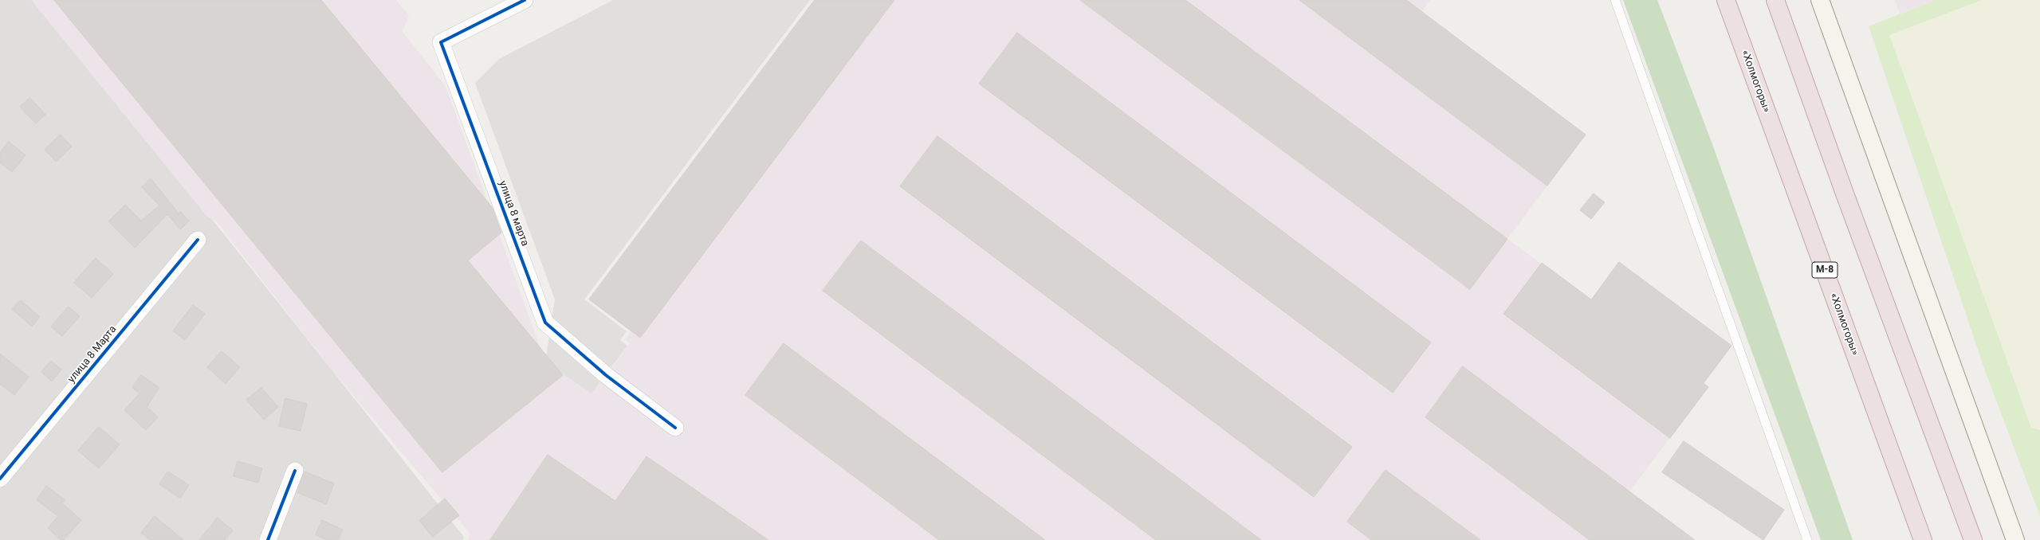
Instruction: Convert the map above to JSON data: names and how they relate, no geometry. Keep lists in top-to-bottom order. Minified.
{"streets":{"highway":["«Холмогоры»","М-8"],"street":["улица 8 марта","улица 8 Марта"]}}
